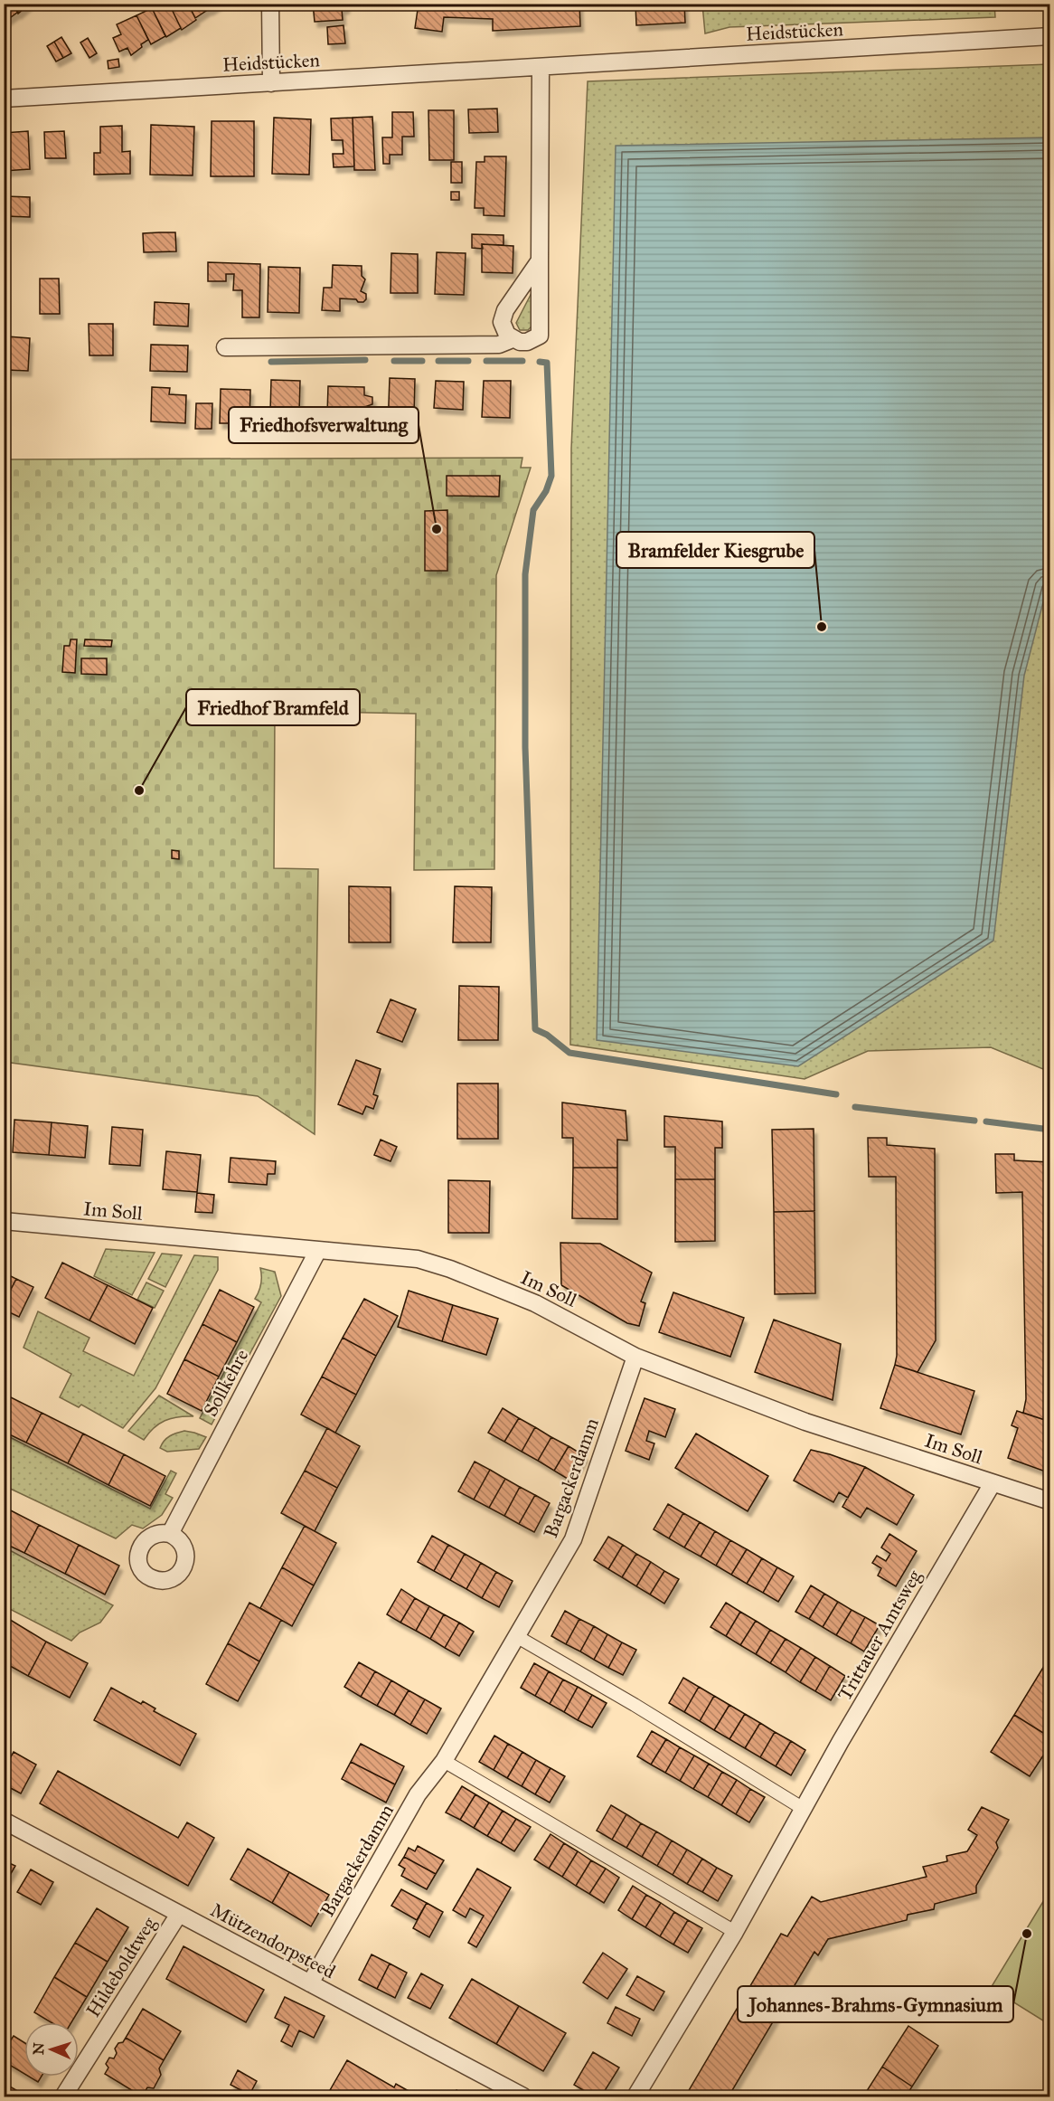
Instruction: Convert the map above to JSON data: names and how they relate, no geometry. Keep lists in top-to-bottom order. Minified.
{"streets":{"street":["Heidstücken","Im Soll","Sollkehre","Bargackerdamm","Trittauer Amtsweg","Mützendorpsteed","Hildeboldtweg"]},"crossings":[["Im Soll","Sollkehre"],["Im Soll","Bargackerdamm"],["Im Soll","Trittauer Amtsweg"],["Bargackerdamm","Mützendorpsteed"],["Mützendorpsteed","Hildeboldtweg"]],"places":["Friedhofsverwaltung","Bramfelder Kiesgrube","Friedhof Bramfeld","Johannes-Brahms-Gymnasium"],"north":"left"}
